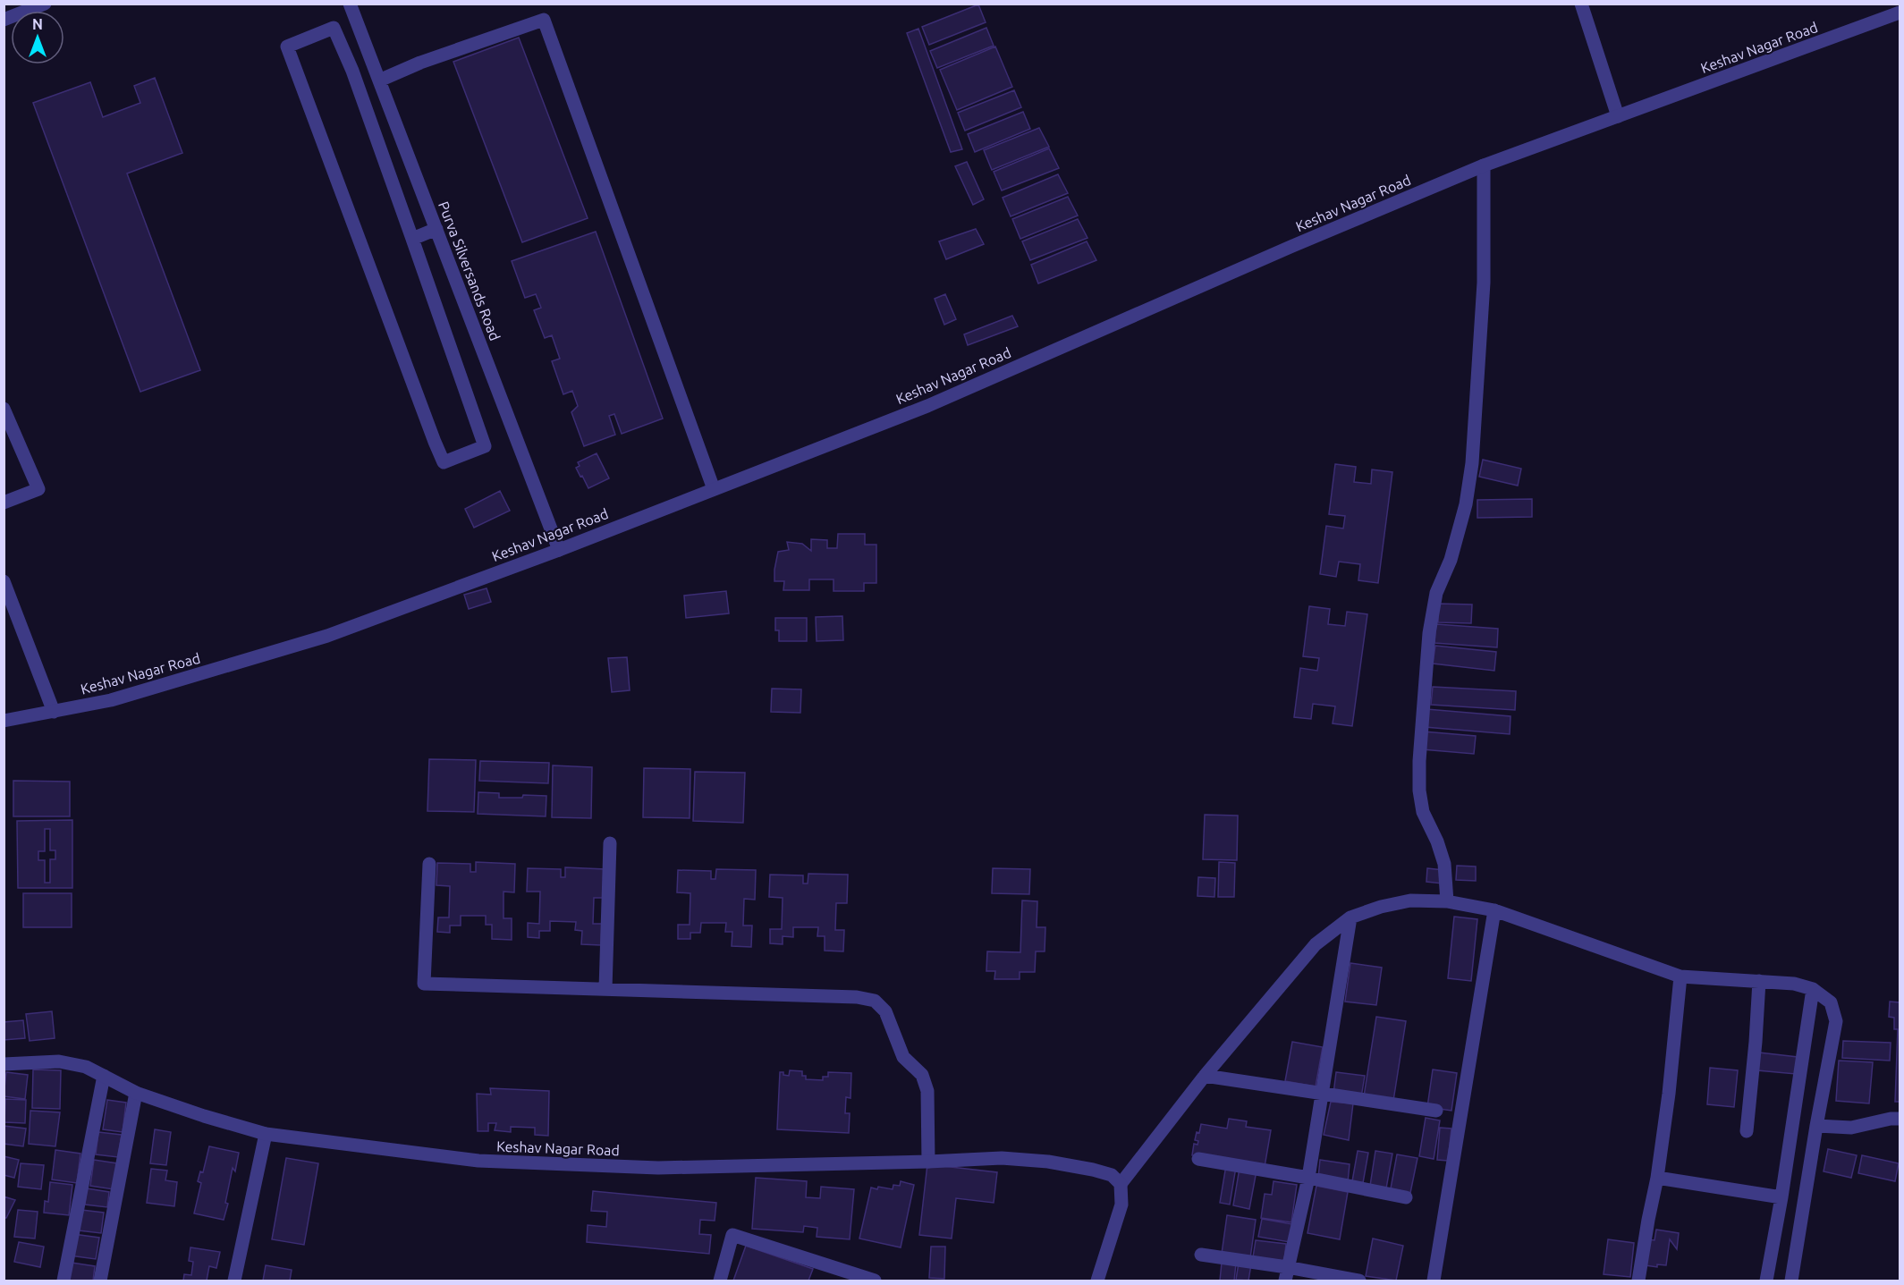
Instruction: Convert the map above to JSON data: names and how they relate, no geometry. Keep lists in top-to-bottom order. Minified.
{"streets":{"street":["Keshav Nagar Road","Purva Silversands Road"]},"crossings":[["Keshav Nagar Road","Purva Silversands Road"]],"north":"top"}
